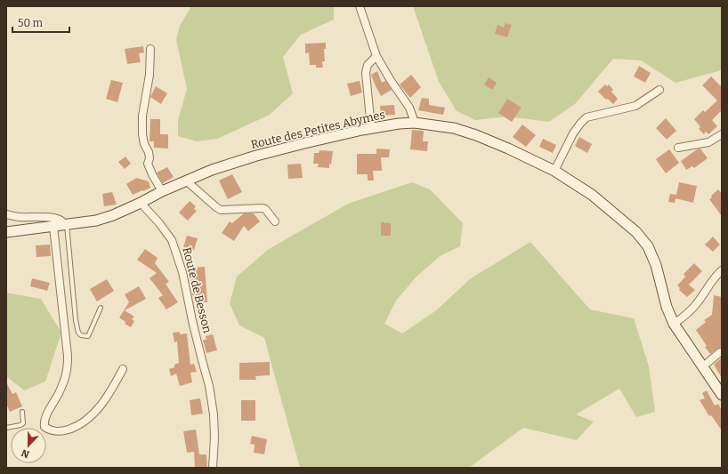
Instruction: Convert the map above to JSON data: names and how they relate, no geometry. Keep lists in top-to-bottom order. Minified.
{"streets":{"main road":["Route des Petites Abymes"],"street":["Route de Besson"]},"crossings":[["Route des Petites Abymes","Route de Besson"]],"scale_bar":"50 m","north":"bottom"}
